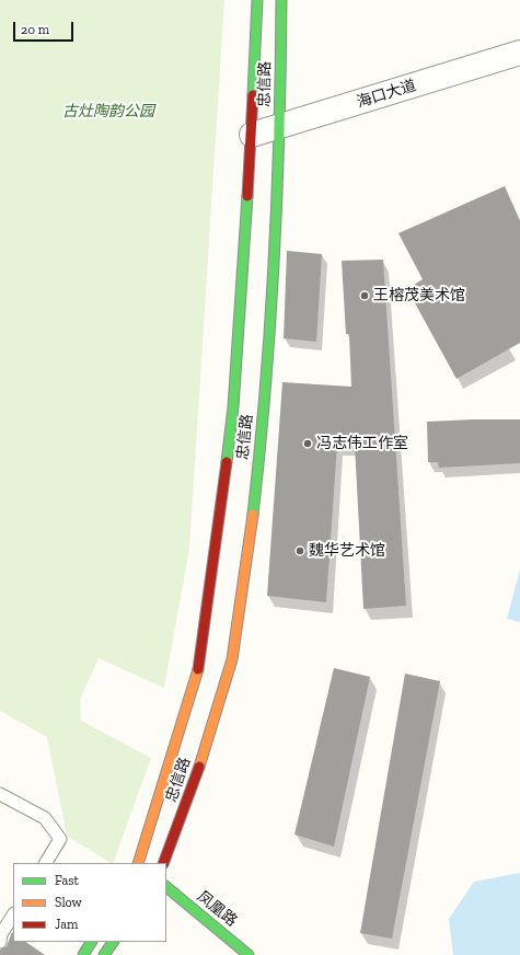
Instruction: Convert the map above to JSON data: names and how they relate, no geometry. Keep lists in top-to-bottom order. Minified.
{"streets":{"main road":["忠信路","凤凰路"],"street":["海口大道"]},"crossings":[["忠信路","海口大道"]],"parks":["古灶陶韵公园"],"places":["王榕茂美术馆","冯志伟工作室","魏华艺术馆"],"legend":["Fast","Slow","Jam"],"scale_bar":"20 m"}
